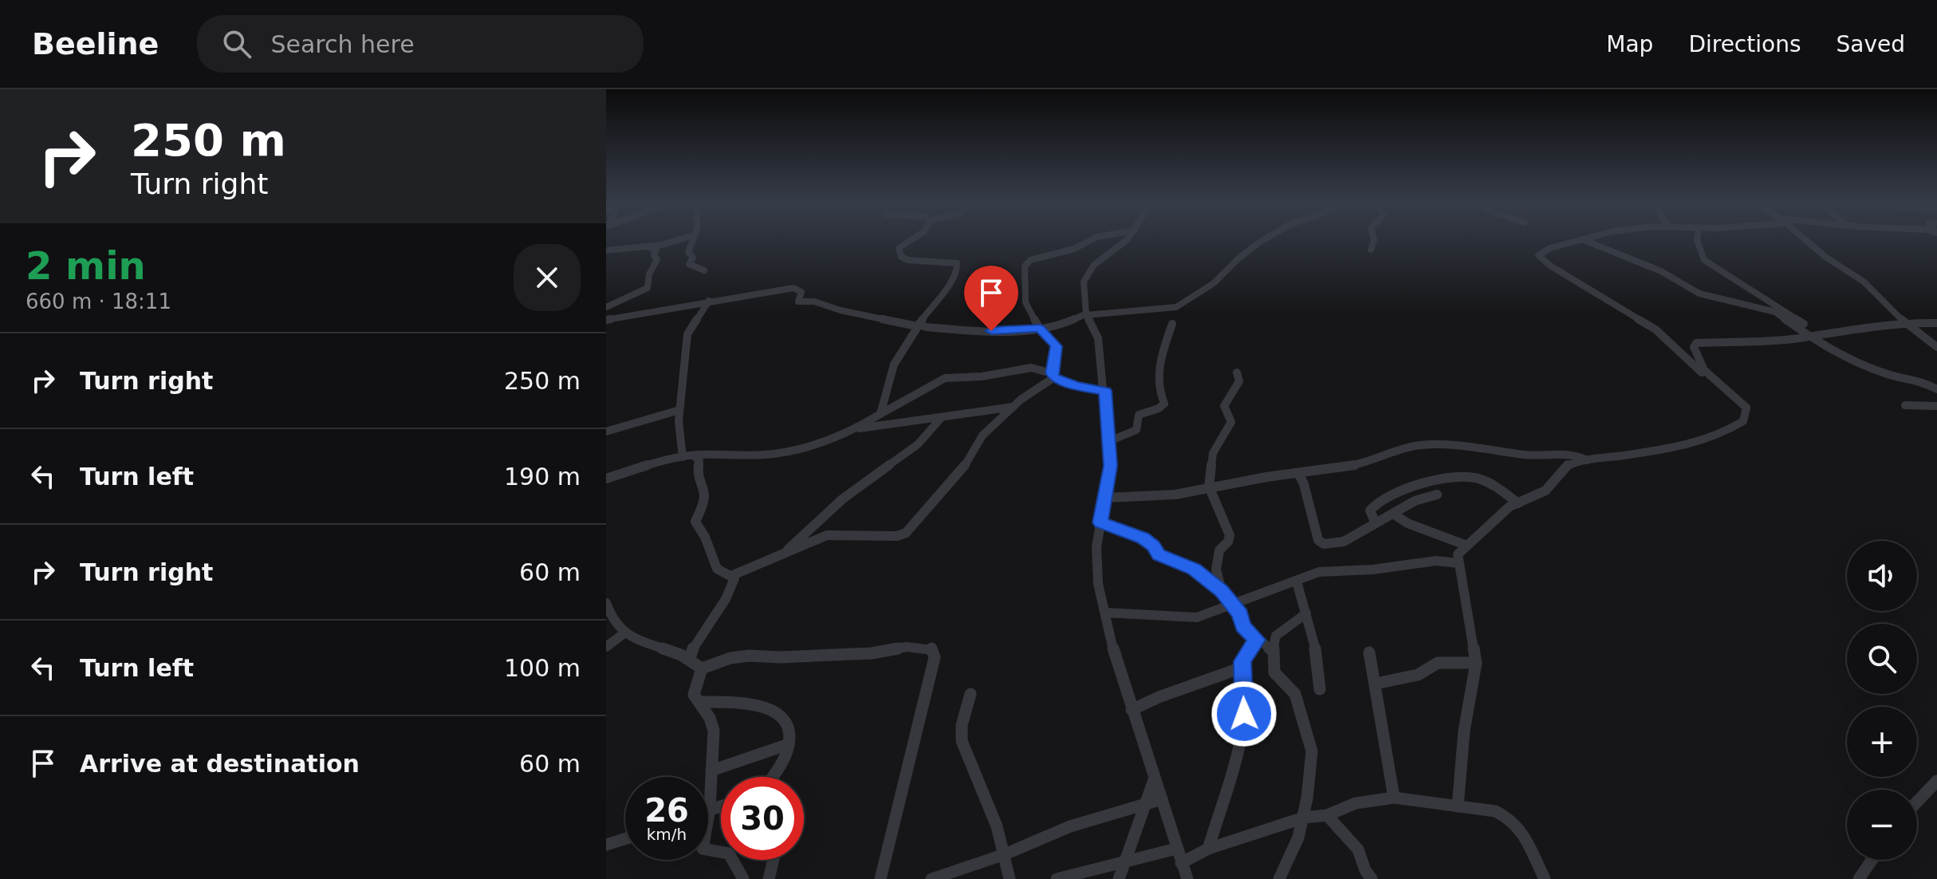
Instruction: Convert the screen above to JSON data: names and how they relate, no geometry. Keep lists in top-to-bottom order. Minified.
{"page":{"header":"Beeline","search":"Search here","nav":["Map","Directions","Saved"],"turn":["250 m","Turn right"],"heading":["2 min","660 m · 18:11"],"list":[{"name":"Turn right","value":"250 m"},{"name":"Turn left","value":"190 m"},{"name":"Turn right","value":"60 m"},{"name":"Turn left","value":"100 m"},{"name":"Arrive at destination","value":"60 m"}],"map_buttons":["+","−"],"speed":"26 km/h","limit":"30"}}
